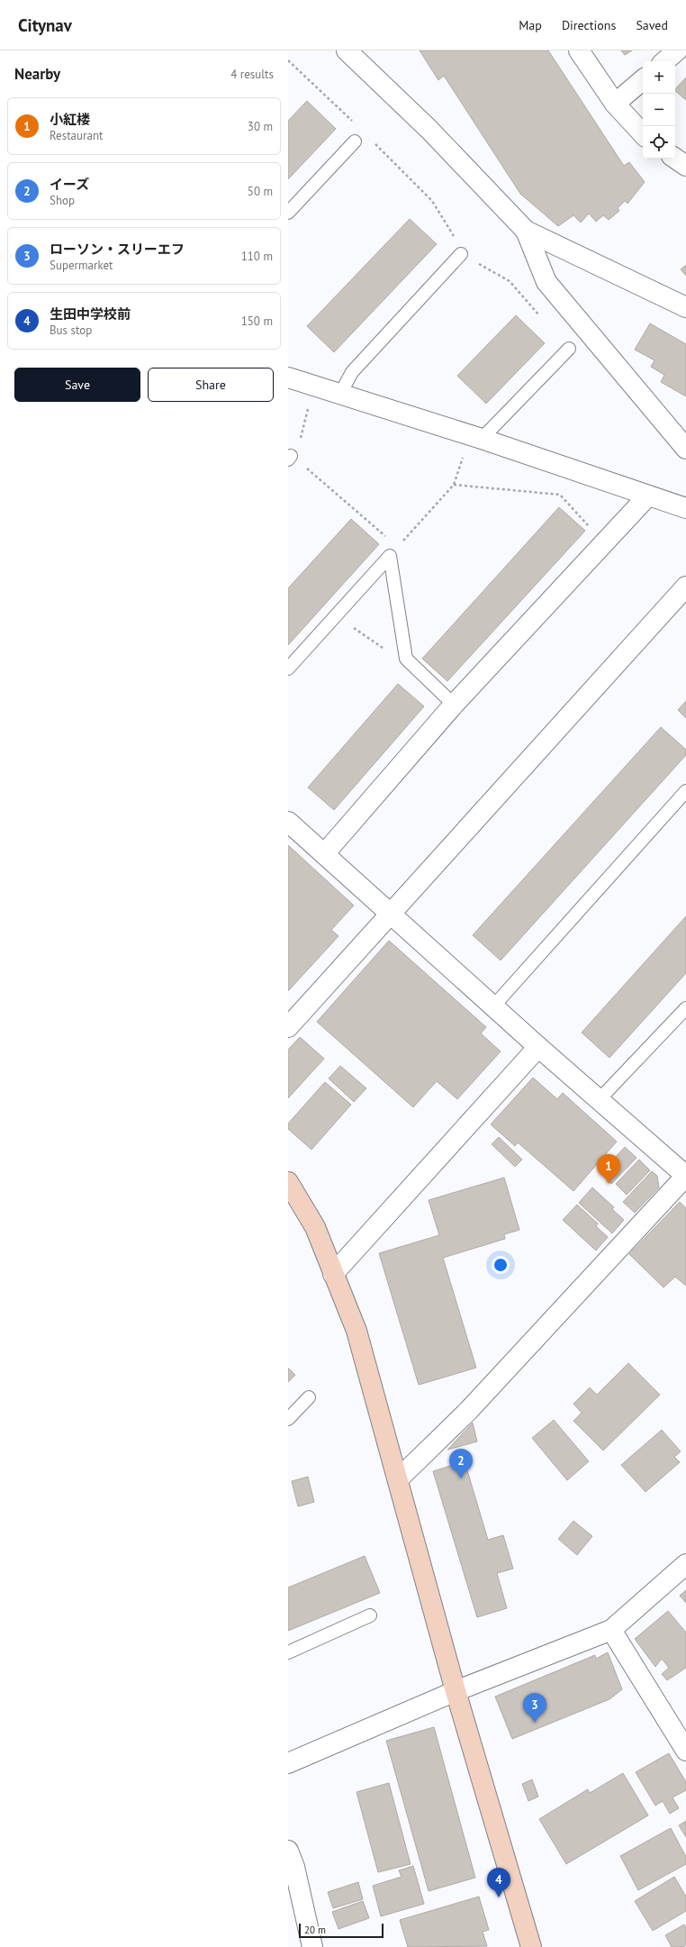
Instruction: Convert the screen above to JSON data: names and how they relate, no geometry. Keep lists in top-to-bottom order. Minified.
{"scale_bar":"20 m","page":{"header":"Citynav","nav":["Map","Directions","Saved"],"heading":["Nearby","4 results"],"map_buttons":["+","−"],"list":[{"mark":"1","name":"小紅楼","note":"Restaurant","value":"30 m"},{"mark":"2","name":"イーズ","note":"Shop","value":"50 m"},{"mark":"3","name":"ローソン・スリーエフ","note":"Supermarket","value":"110 m"},{"mark":"4","name":"生田中学校前","note":"Bus stop","value":"150 m"}],"buttons":["Save","Share"],"pins":["1","2","3","4"],"scale":"20 m"}}
